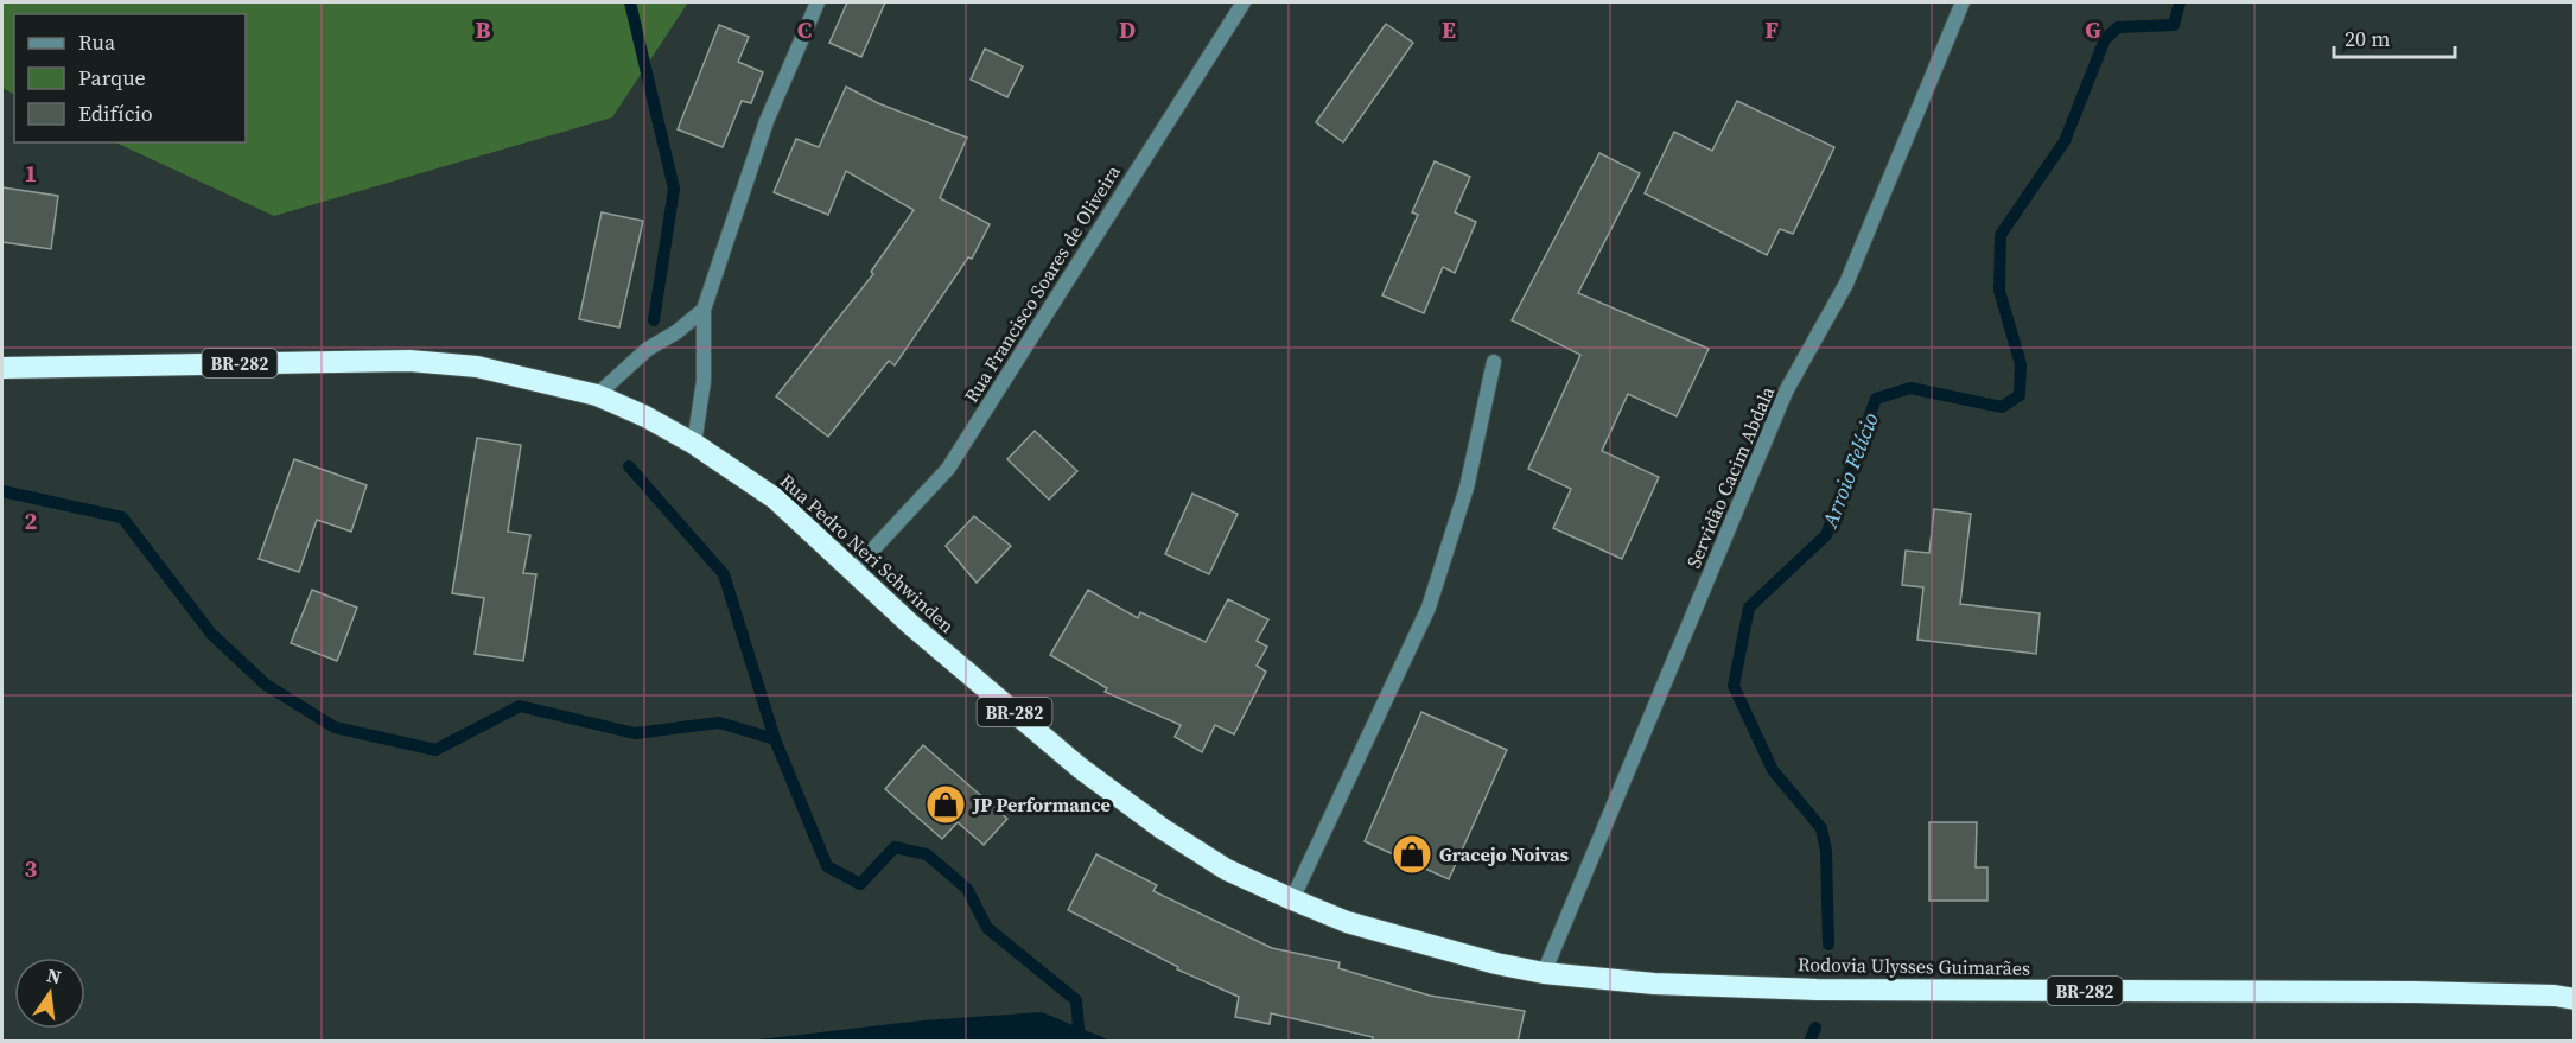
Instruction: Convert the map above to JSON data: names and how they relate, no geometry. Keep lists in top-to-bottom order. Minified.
{"streets":{"highway":["BR-282","Rua Pedro Neri Schwinden","Rodovia Ulysses Guimarães"],"street":["Rua Francisco Soares de Oliveira","Servidão Cacim Abdala"]},"crossings":[["Rua Francisco Soares de Oliveira","Rua Pedro Neri Schwinden"],["Servidão Cacim Abdala","Rua Pedro Neri Schwinden"],["Rua Pedro Neri Schwinden","Rodovia Ulysses Guimarães"]],"water":["Arroio Felício"],"places":{"shop":["JP Performance","Gracejo Noivas"]},"legend":["Rua","Parque","Edifício"],"scale_bar":"20 m","north":"top","grid":{"columns":["B","C","D","E","F","G"],"rows":["1","2","3"]}}
